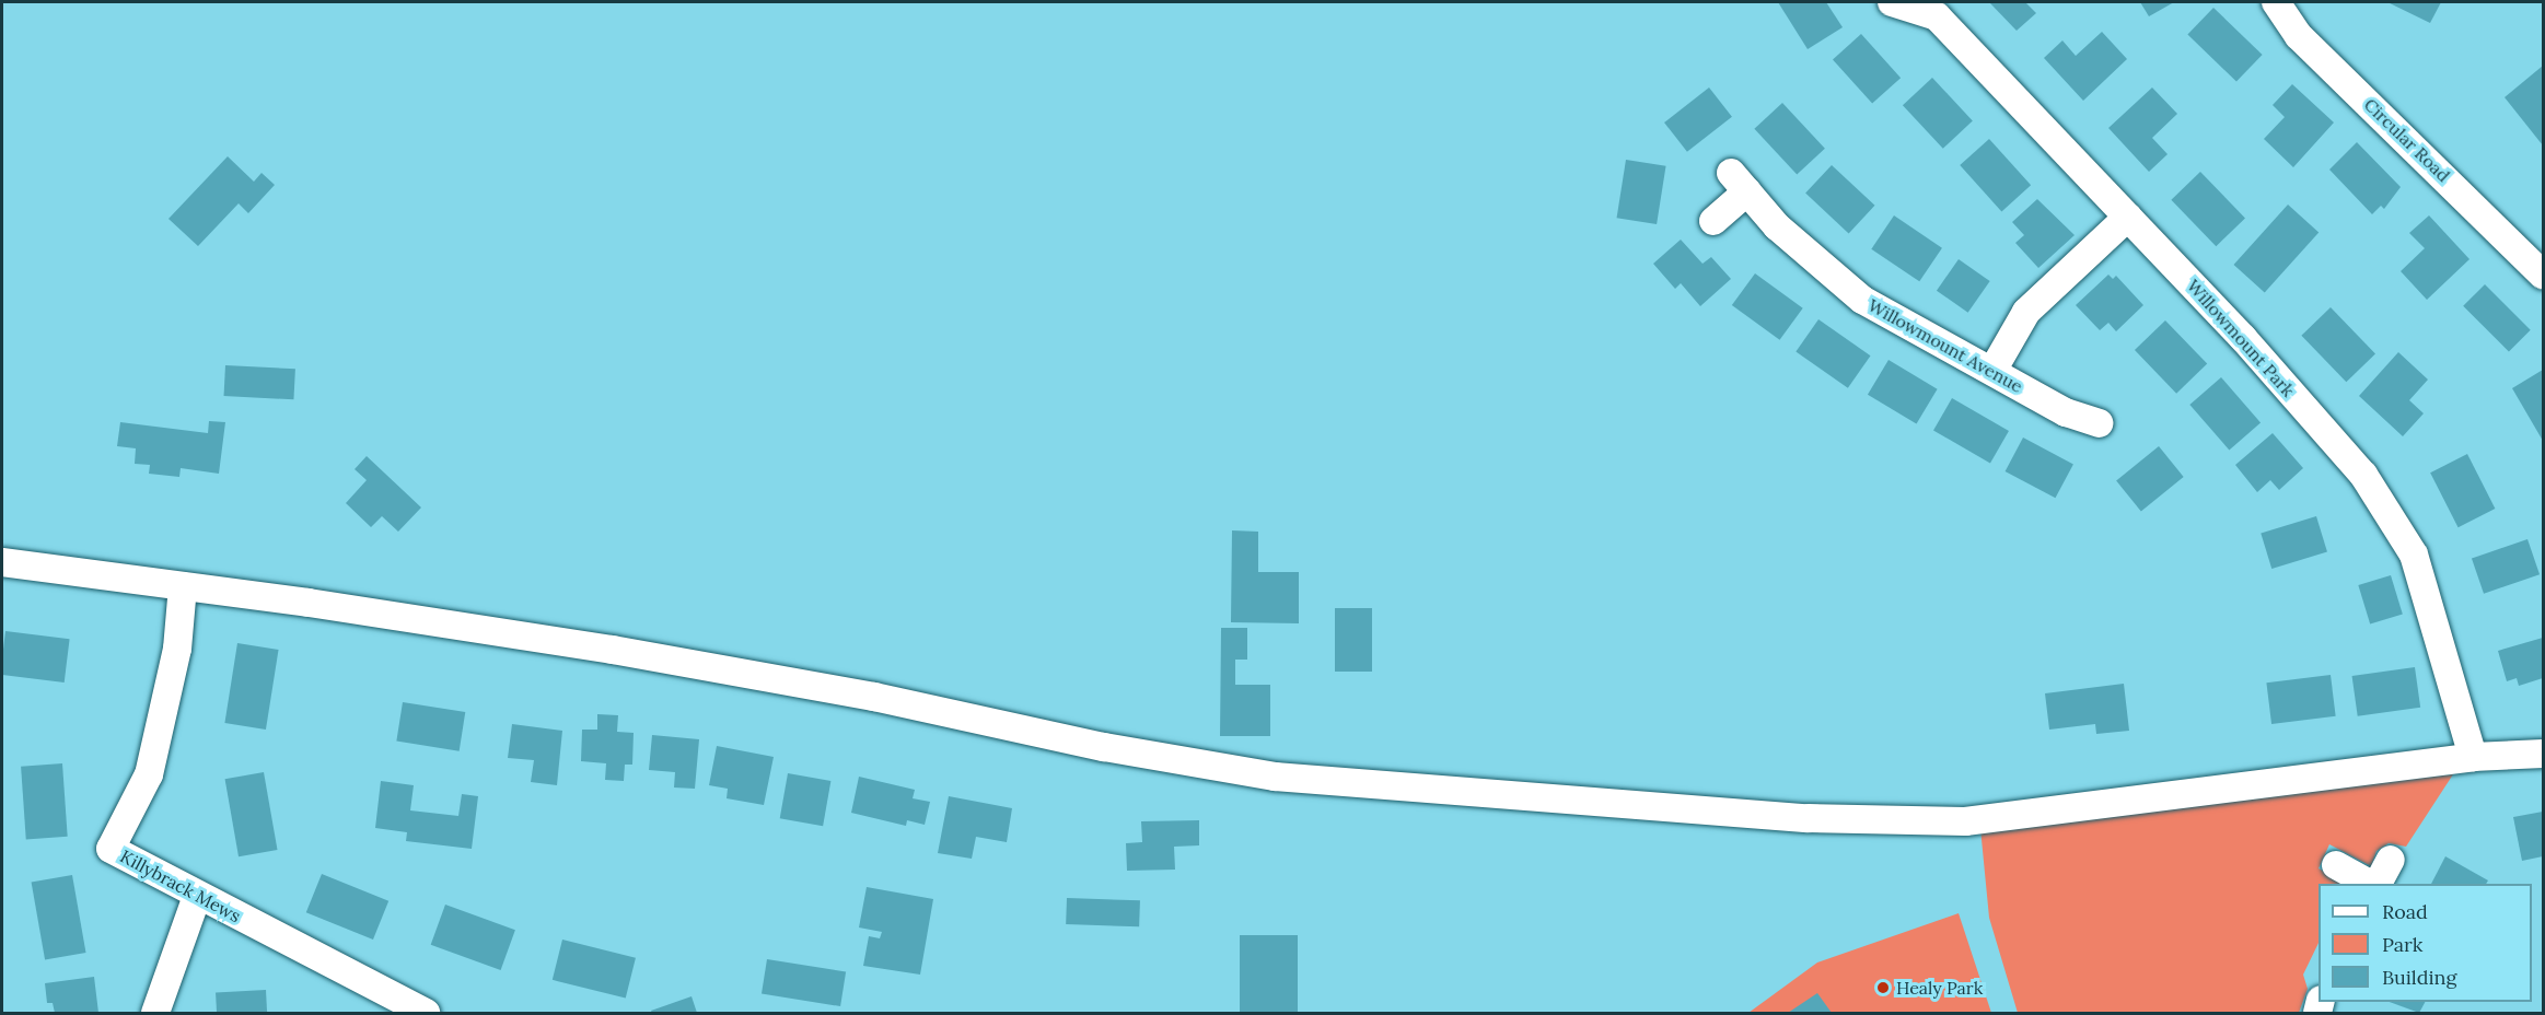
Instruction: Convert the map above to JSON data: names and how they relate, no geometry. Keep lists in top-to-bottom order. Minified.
{"streets":{"street":["Circular Road","Willowmount Park","Willowmount Avenue","Killybrack Mews"]},"places":["Healy Park"],"legend":["Road","Park","Building"]}
